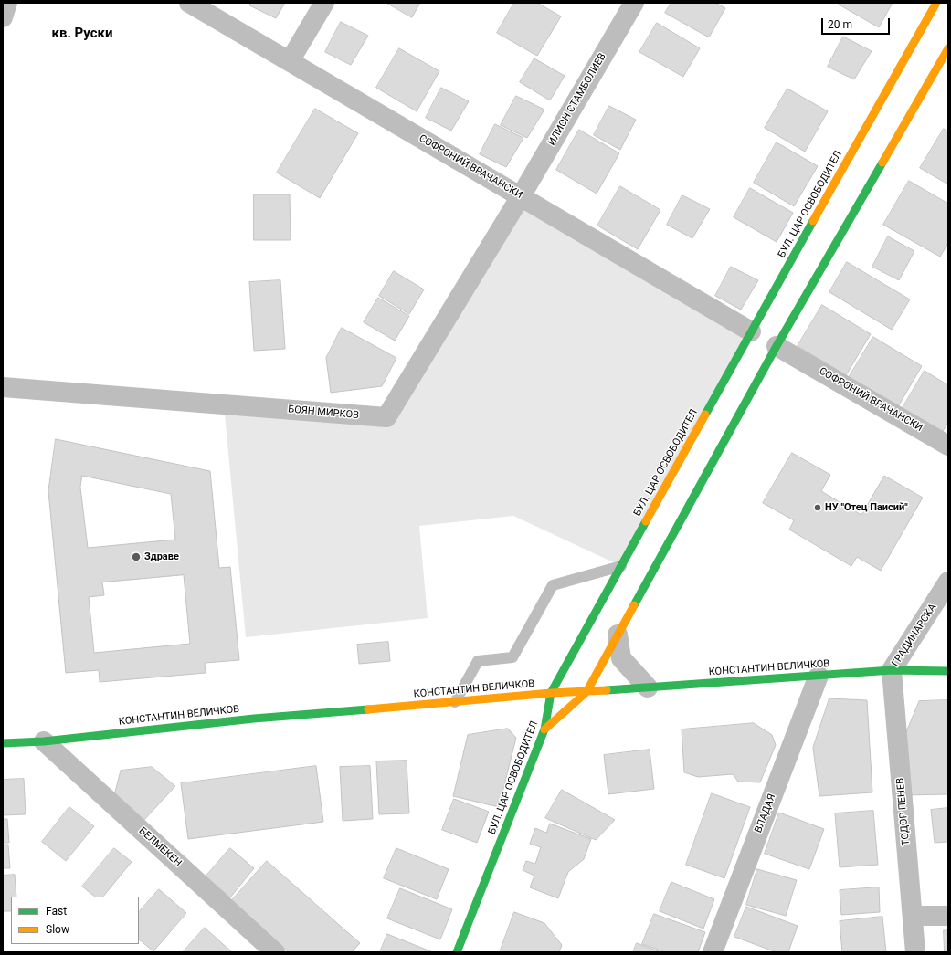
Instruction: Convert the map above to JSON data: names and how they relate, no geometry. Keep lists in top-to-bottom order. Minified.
{"streets":{"street":["ИЛИОН СТАМБОЛИЕВ","СОФРОНИЙ ВРАЧАНСКИ","БУЛ. ЦАР ОСВОБОДИТЕЛ","БОЯН МИРКОВ","ГРАДИНАРСКА","КОНСТАНТИН ВЕЛИЧКОВ","ТОДОР ПЕНЕВ","ВЛАДАЯ","БЕЛМЕКЕН"]},"crossings":[["ИЛИОН СТАМБОЛИЕВ","СОФРОНИЙ ВРАЧАНСКИ"],["ИЛИОН СТАМБОЛИЕВ","БОЯН МИРКОВ"],["СОФРОНИЙ ВРАЧАНСКИ","БУЛ. ЦАР ОСВОБОДИТЕЛ"],["СОФРОНИЙ ВРАЧАНСКИ","БОЯН МИРКОВ"],["БУЛ. ЦАР ОСВОБОДИТЕЛ","КОНСТАНТИН ВЕЛИЧКОВ"],["ГРАДИНАРСКА","КОНСТАНТИН ВЕЛИЧКОВ"],["ГРАДИНАРСКА","ТОДОР ПЕНЕВ"],["КОНСТАНТИН ВЕЛИЧКОВ","ТОДОР ПЕНЕВ"],["КОНСТАНТИН ВЕЛИЧКОВ","ВЛАДАЯ"],["КОНСТАНТИН ВЕЛИЧКОВ","БЕЛМЕКЕН"]],"districts":["кв. Руски"],"places":["НУ \"Отец Паисий\"","Здраве"],"legend":["Fast","Slow"],"scale_bar":"20 m"}
